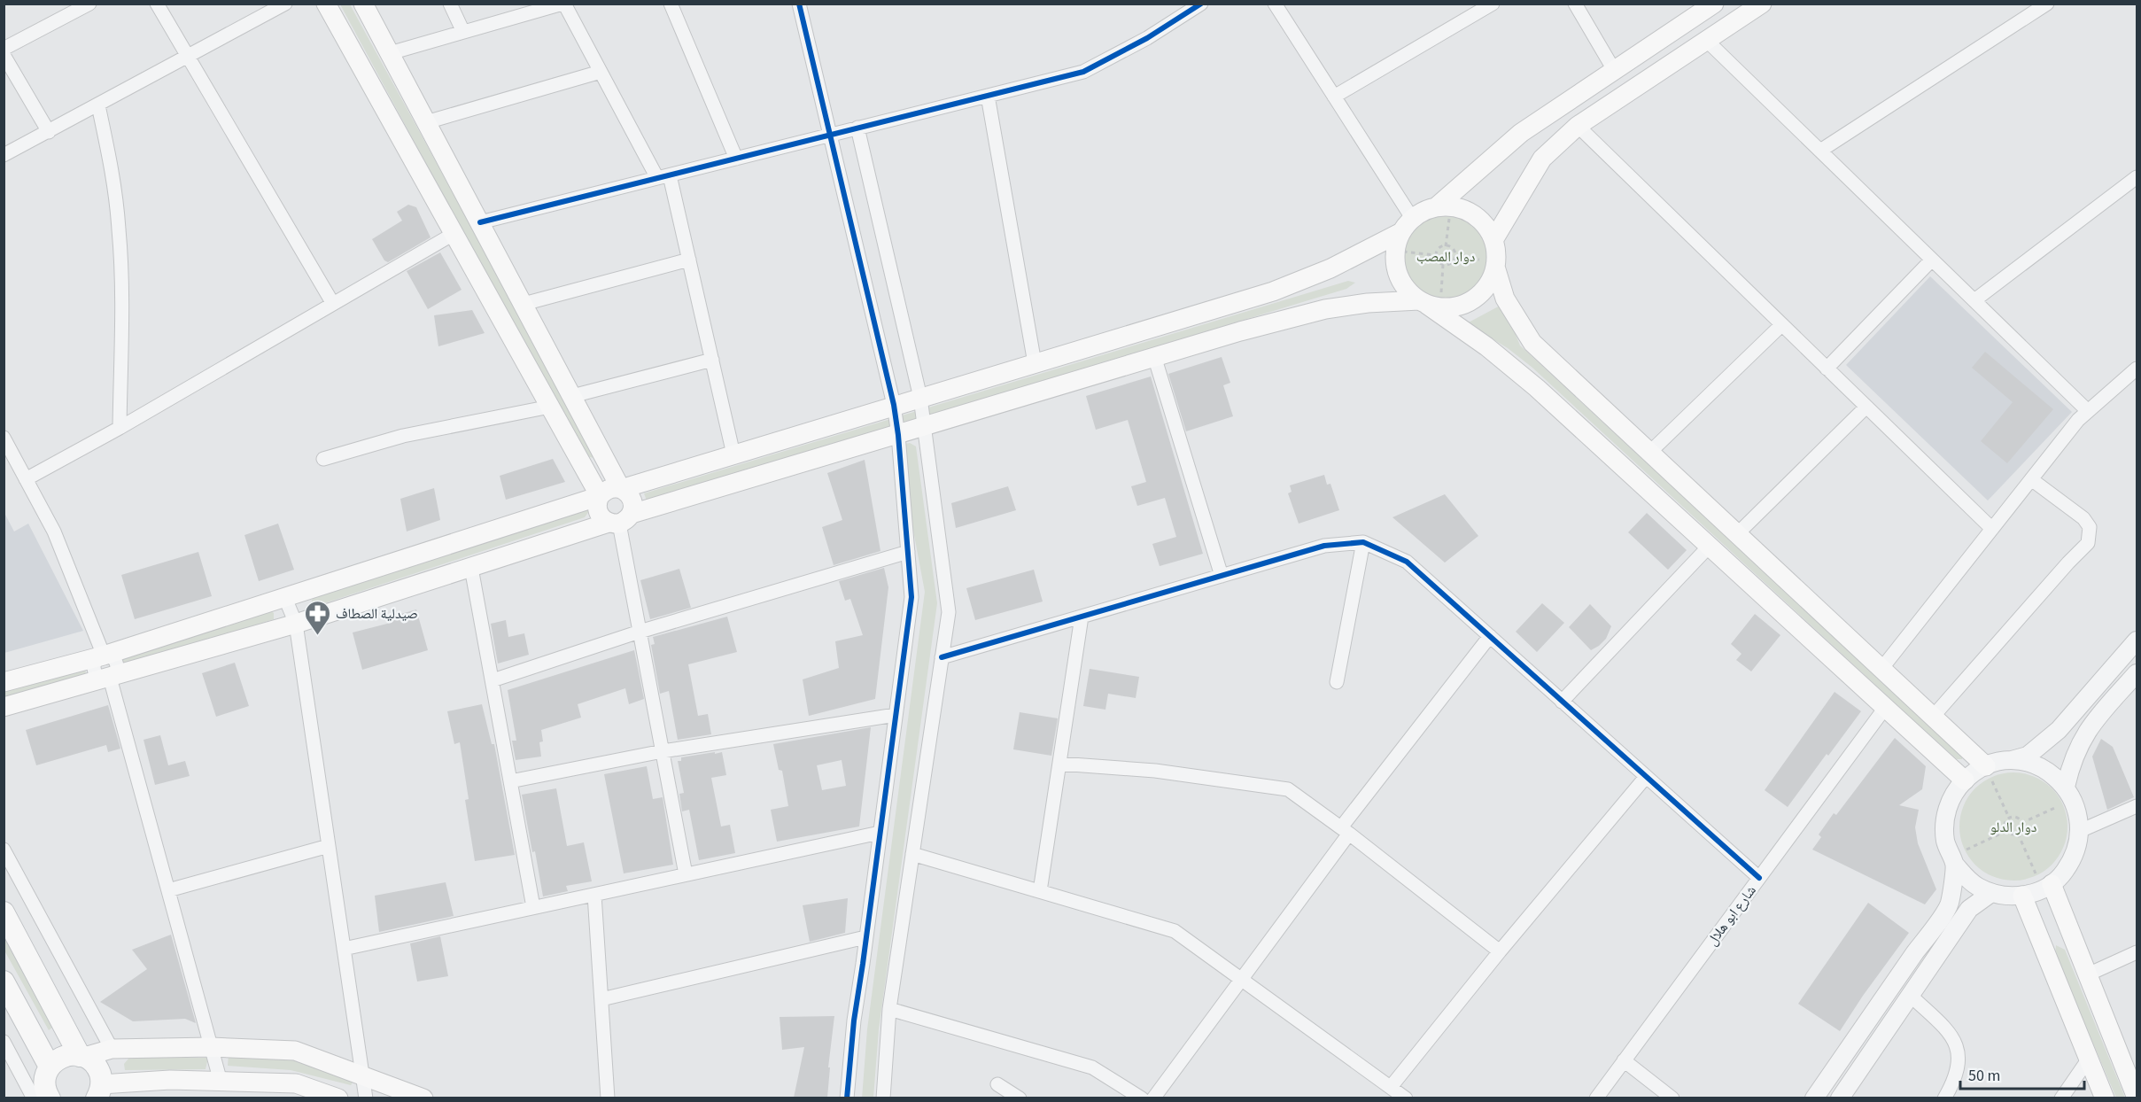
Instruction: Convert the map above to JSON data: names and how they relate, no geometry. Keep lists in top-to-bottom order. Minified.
{"streets":{"street":["شارع ابو هلال"]},"parks":["دوار المصب","دوار الدلو"],"places":{"pharmacy":["صيدلية الصطاف"]},"scale_bar":"50 m"}
